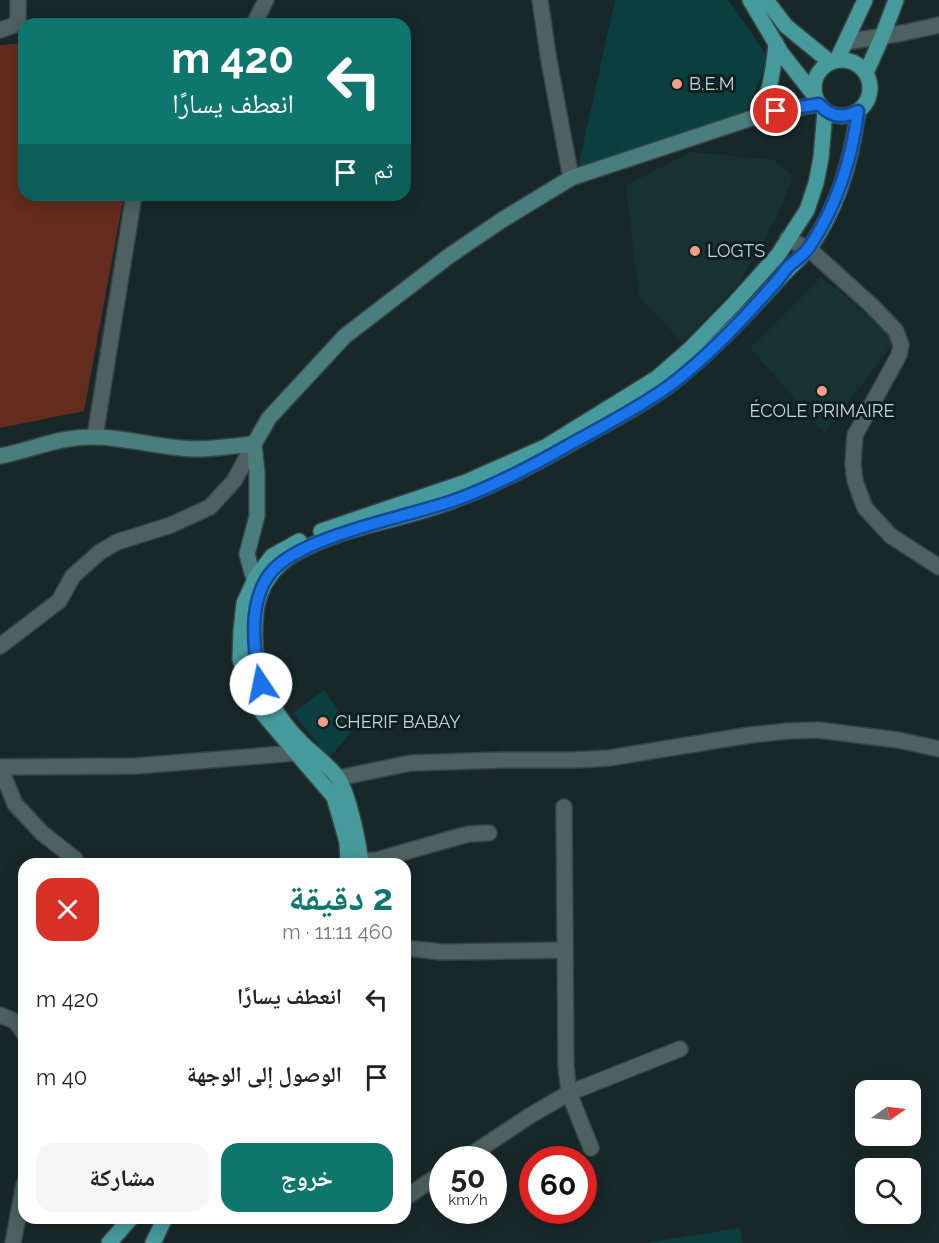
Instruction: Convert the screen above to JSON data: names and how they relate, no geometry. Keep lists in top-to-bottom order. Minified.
{"places":["B.E.M","LOGTS","ÉCOLE PRIMAIRE","CHERIF BABAY"],"north":"right","page":{"turn":["420 m","انعطف يسارًا"],"then":"ثم","heading":["2 دقيقة","460 m · 11:11"],"list":[{"name":"انعطف يسارًا","value":"420 m"},{"name":"الوصول إلى الوجهة","value":"40 m"}],"buttons":["خروج","مشاركة"],"speed":"50 km/h","limit":"60"}}
